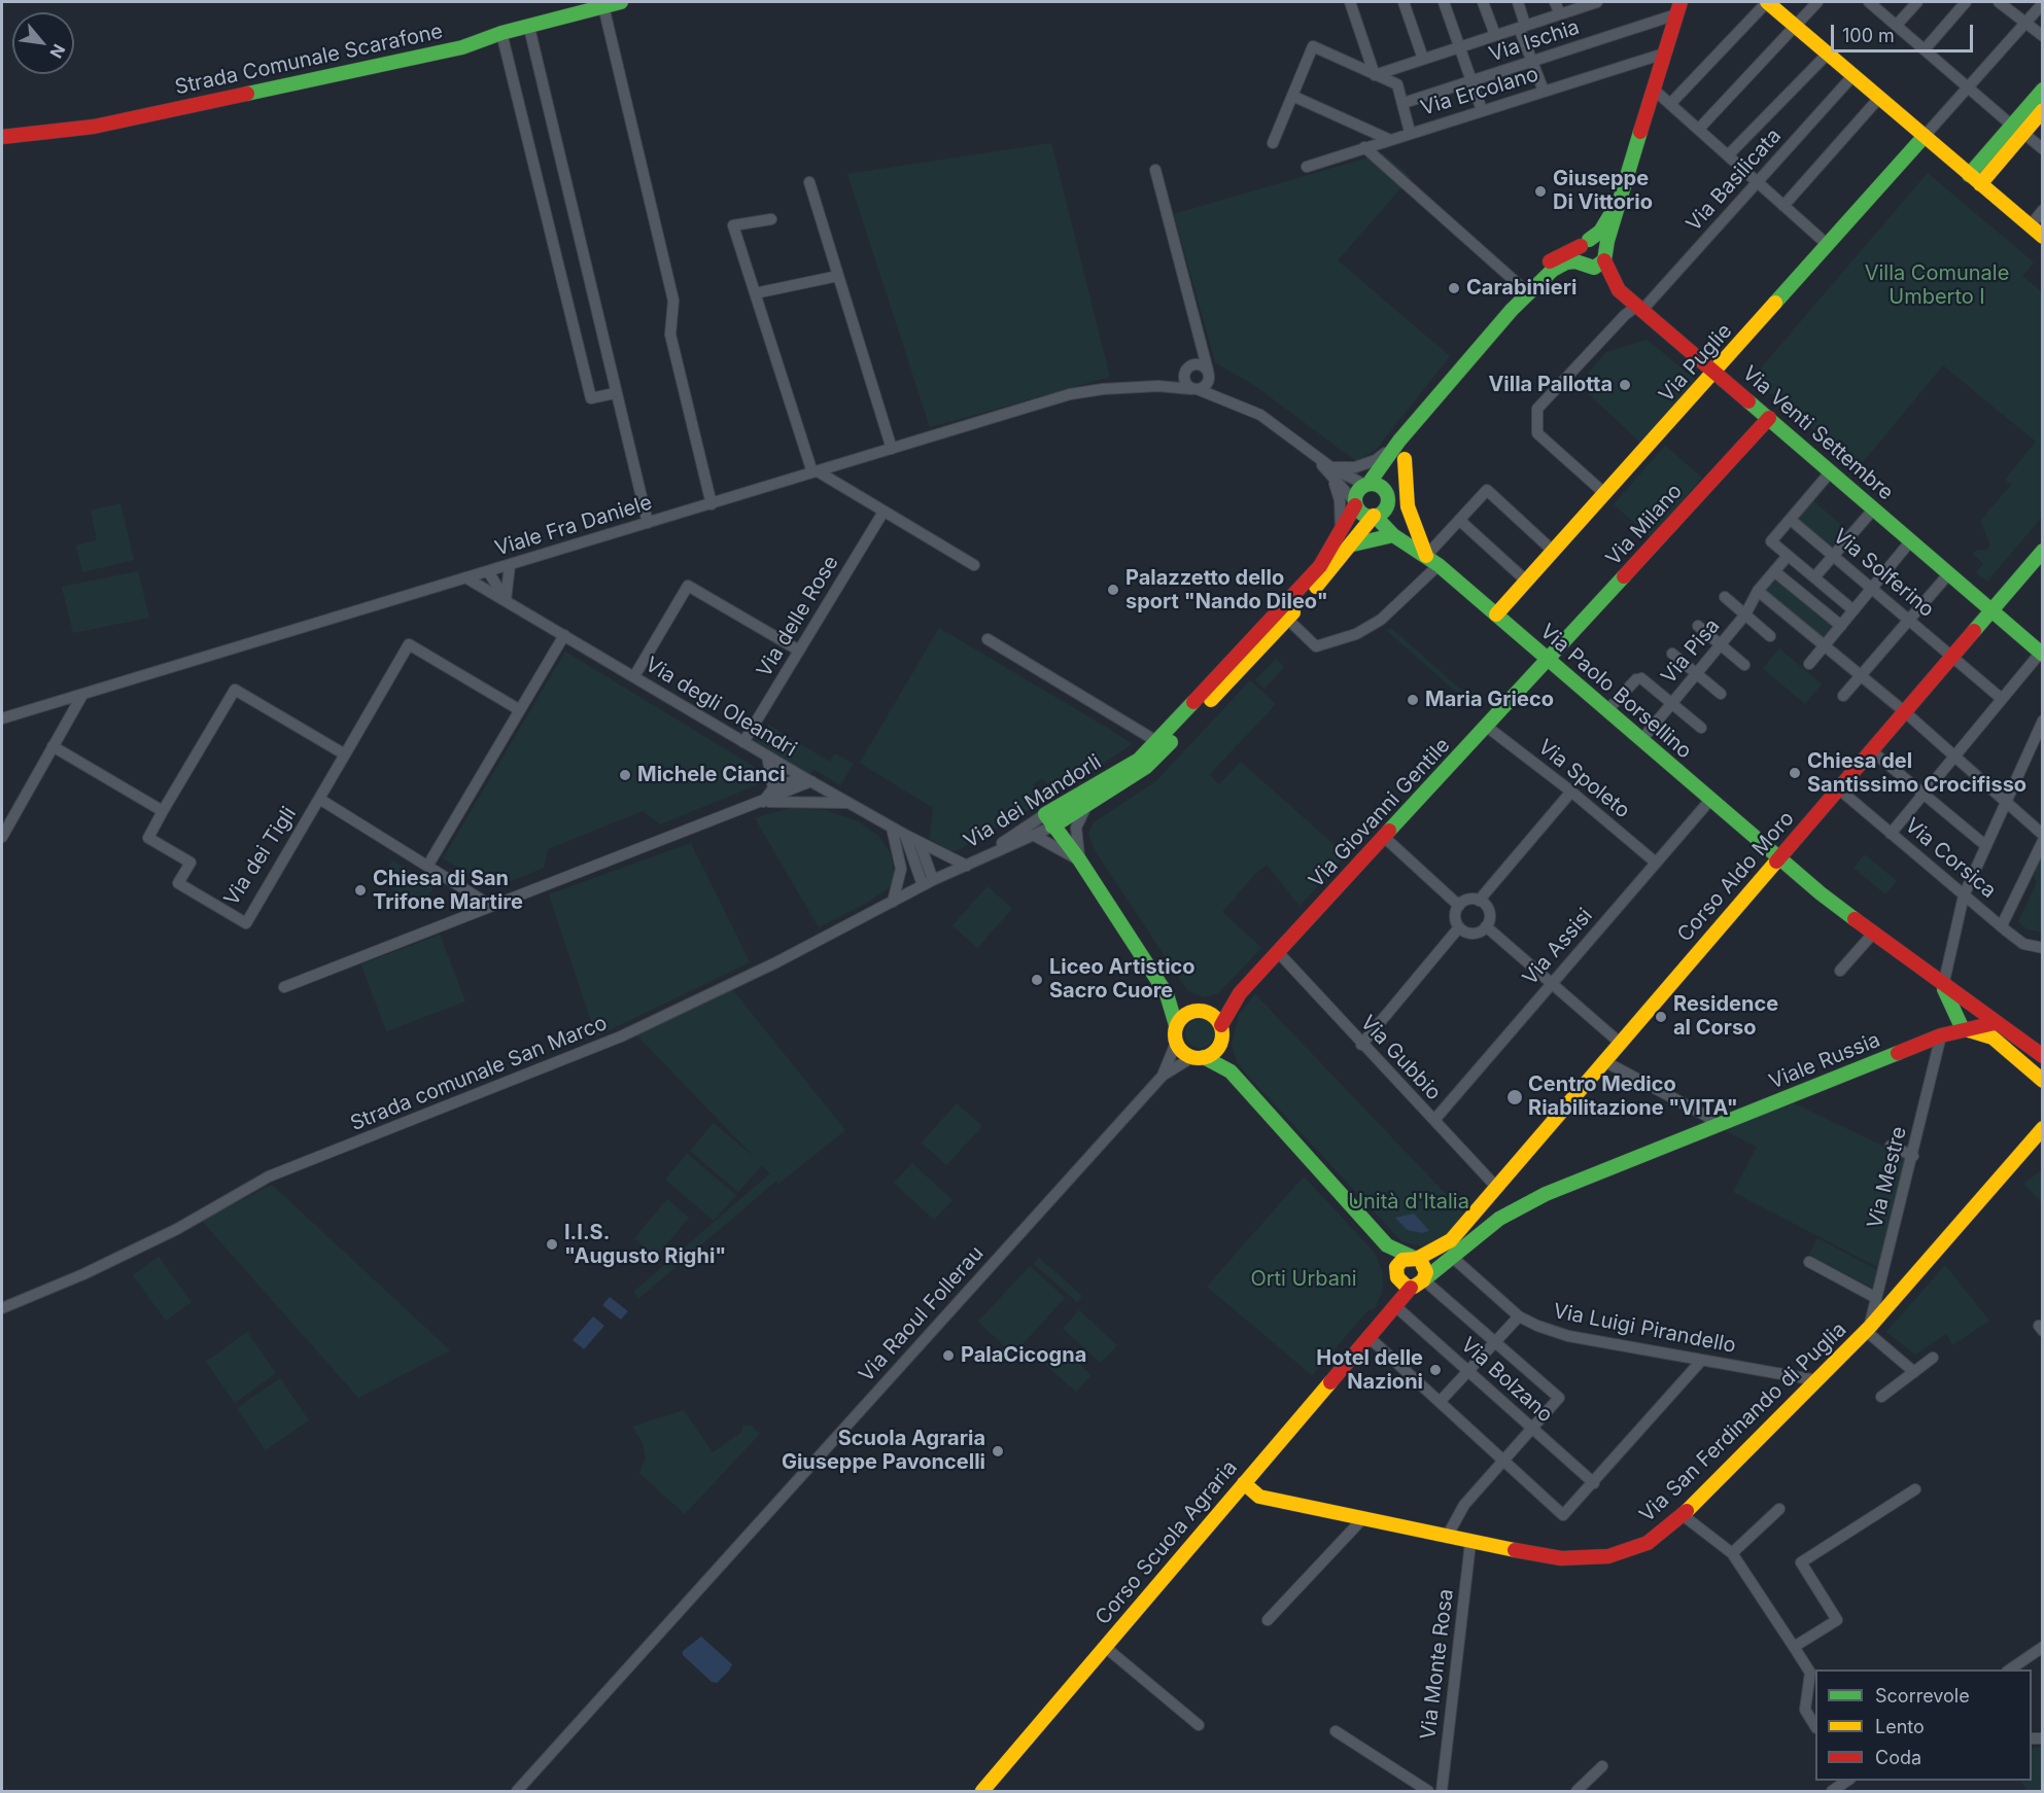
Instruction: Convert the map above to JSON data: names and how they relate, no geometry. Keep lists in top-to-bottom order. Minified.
{"streets":{"street":["Via Ischia","Strada Comunale Scarafone","Via Ercolano","Via Basilicata","Via Puglie","Via Venti Settembre","Via Milano","Viale Fra Daniele","Via Solferino","Via delle Rose","Via Pisa","Via Paolo Borsellino","Via degli Oleandri","Via Spoleto","Via dei Mandorli","Via Giovanni Gentile","Via dei Tigli","Via Corsica","Corso Aldo Moro","Via Assisi","Via Gubbio","Viale Russia","Strada comunale San Marco","Via Mestre","Via Raoul Follerau","Via Luigi Pirandello","Via Bolzano","Via San Ferdinando di Puglia","Corso Scuola Agraria","Via Monte Rosa"]},"crossings":[["Via Basilicata","Via Puglie"],["Via Basilicata","Via Venti Settembre"],["Via Puglie","Via Venti Settembre"],["Via Puglie","Via Paolo Borsellino"],["Via Venti Settembre","Via Milano"],["Via Venti Settembre","Corso Aldo Moro"],["Via Milano","Via Paolo Borsellino"],["Via Milano","Via Giovanni Gentile"],["Viale Fra Daniele","Via Paolo Borsellino"],["Viale Fra Daniele","Via degli Oleandri"],["Viale Fra Daniele","Via dei Mandorli"],["Via Solferino","Corso Aldo Moro"],["Via delle Rose","Via degli Oleandri"],["Via Pisa","Via Paolo Borsellino"],["Via Paolo Borsellino","Via dei Mandorli"],["Via Paolo Borsellino","Via Giovanni Gentile"],["Via Paolo Borsellino","Corso Aldo Moro"],["Via Paolo Borsellino","Via Assisi"],["Via Paolo Borsellino","Viale Russia"],["Via degli Oleandri","Via dei Mandorli"],["Via degli Oleandri","Strada comunale San Marco"],["Via Spoleto","Via Giovanni Gentile"],["Via Spoleto","Via Assisi"],["Via dei Mandorli","Strada comunale San Marco"],["Via Giovanni Gentile","Via Gubbio"],["Via Giovanni Gentile","Via Raoul Follerau"],["Via Corsica","Corso Aldo Moro"],["Corso Aldo Moro","Via Gubbio"],["Corso Aldo Moro","Viale Russia"],["Corso Aldo Moro","Corso Scuola Agraria"],["Via Assisi","Via Gubbio"],["Viale Russia","Via Mestre"],["Viale Russia","Via Luigi Pirandello"],["Viale Russia","Corso Scuola Agraria"],["Via Mestre","Via San Ferdinando di Puglia"],["Via Luigi Pirandello","Via San Ferdinando di Puglia"],["Via Bolzano","Corso Scuola Agraria"],["Via San Ferdinando di Puglia","Corso Scuola Agraria"],["Via San Ferdinando di Puglia","Via Monte Rosa"]],"parks":["Villa Comunale Umberto I","Unità d'Italia","Orti Urbani"],"places":["Giuseppe Di Vittorio","Carabinieri","Villa Pallotta","Palazzetto dello sport \"Nando Dileo\"","Maria Grieco","Chiesa del Santissimo Crocifisso","Michele Cianci","Chiesa di San Trifone Martire","Liceo Artistico Sacro Cuore","Residence al Corso","Centro Medico Riabilitazione \"VITA\"","I.I.S. \"Augusto Righi\"","PalaCicogna","Hotel delle Nazioni","Scuola Agraria Giuseppe Pavoncelli"],"legend":["Scorrevole","Lento","Coda"],"scale_bar":"100 m","north":"bottom right"}
